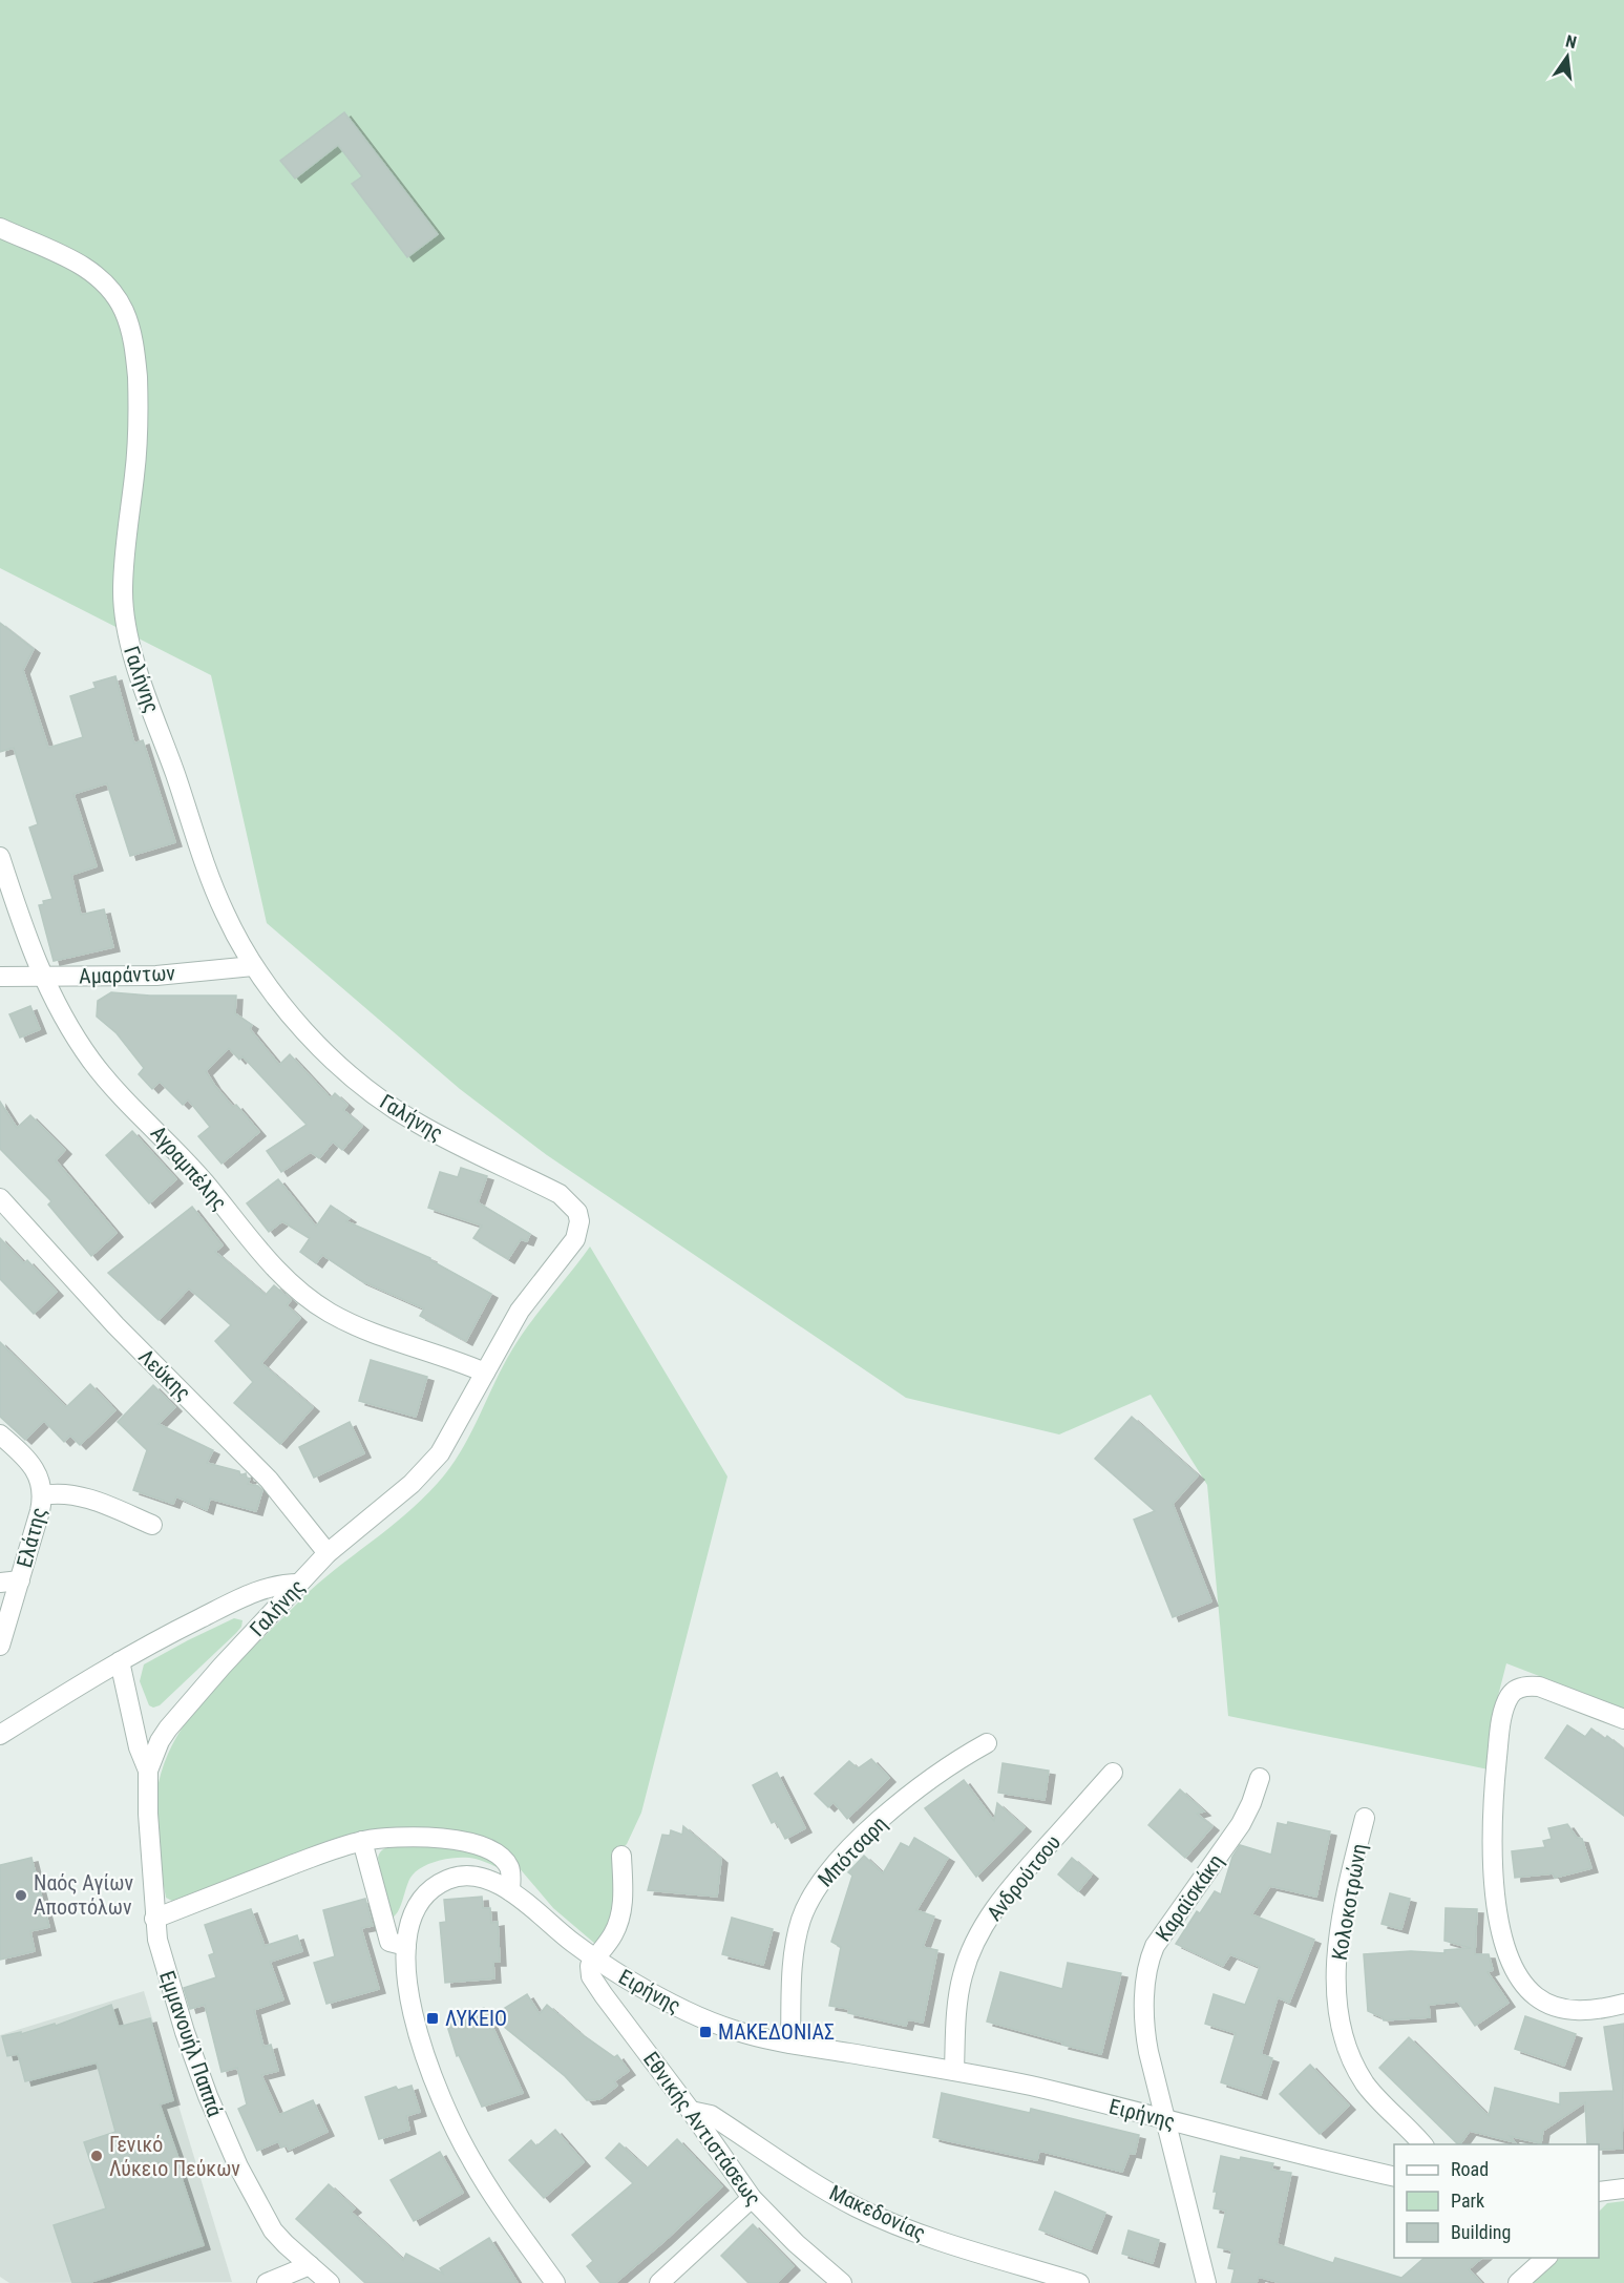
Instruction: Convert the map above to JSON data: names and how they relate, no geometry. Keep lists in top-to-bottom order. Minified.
{"streets":{"street":["Γαλήνης","Αμαράντων","Αγραμπέλης","Λεύκης","Ελάτης","Μπότσαρη","Ανδρούτσου","Καραϊσκάκη","Κολοκοτρώνη","Ειρήνης","Εμμανουήλ Παππά","Εθνικής Αντιστάσεως","Μακεδονίας"]},"crossings":[["Γαλήνης","Αμαράντων"],["Γαλήνης","Αγραμπέλης"],["Γαλήνης","Λεύκης"],["Γαλήνης","Εμμανουήλ Παππά"],["Αμαράντων","Αγραμπέλης"],["Μπότσαρη","Ειρήνης"],["Ανδρούτσου","Ειρήνης"],["Καραϊσκάκη","Ειρήνης"],["Ειρήνης","Εθνικής Αντιστάσεως"],["Εθνικής Αντιστάσεως","Μακεδονίας"]],"places":{"other":["Ναός Αγίων Αποστόλων","Γενικό Λύκειο Πεύκων"],"transit":["ΛΥΚΕΙΟ","ΜΑΚΕΔΟΝΙΑΣ"]},"legend":["Road","Park","Building"],"north":"top"}
